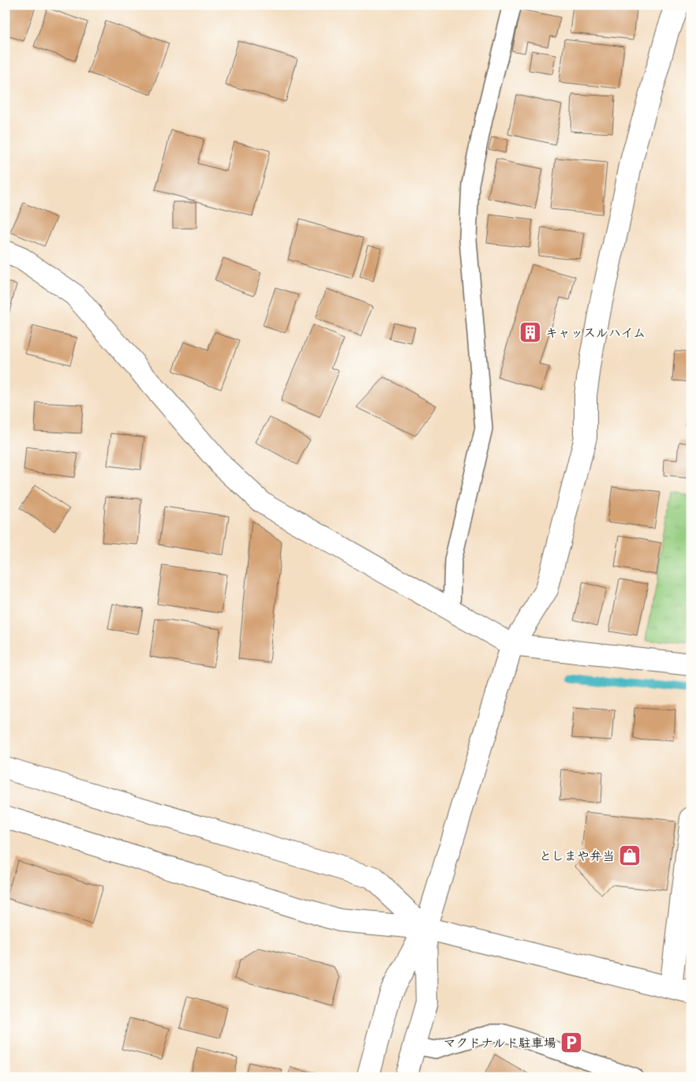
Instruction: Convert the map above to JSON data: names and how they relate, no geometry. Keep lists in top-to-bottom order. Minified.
{"places":{"building":["キャッスルハイム"],"shop":["としまや弁当"],"parking":["マクドナルド駐車場"]}}
